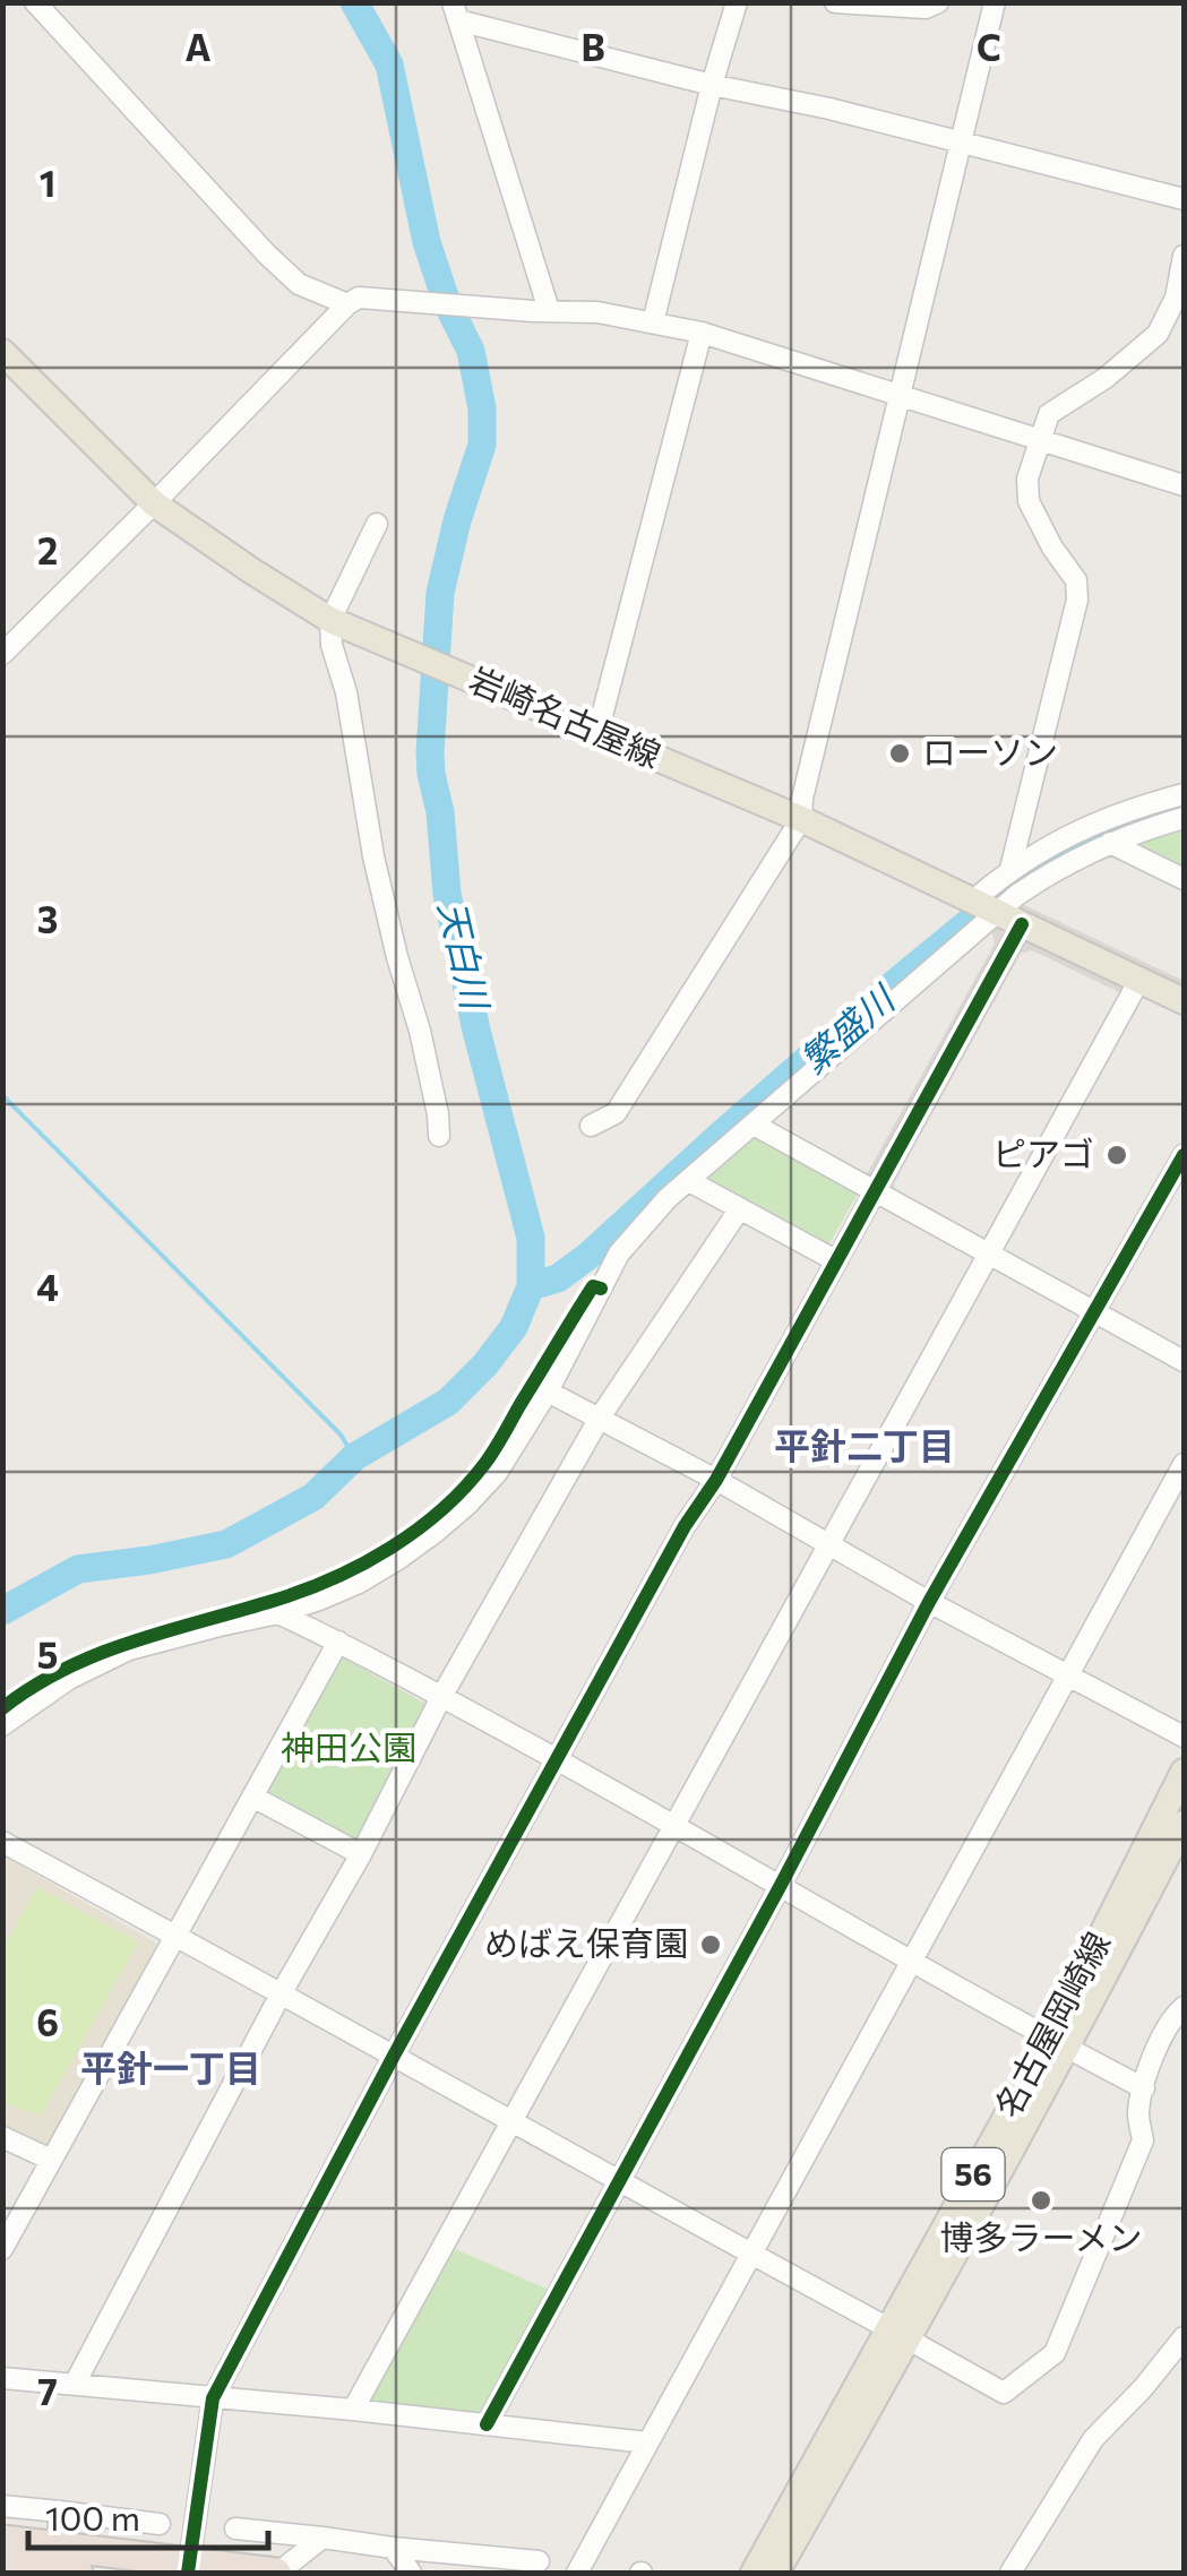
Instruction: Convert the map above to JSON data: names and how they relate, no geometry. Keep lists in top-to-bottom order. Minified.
{"streets":{"main road":["岩崎名古屋線","名古屋岡崎線","56"]},"districts":["平針二丁目","平針一丁目"],"water":["天白川","繁盛川"],"parks":["神田公園"],"places":["ローソン","ピアゴ","めばえ保育園","博多ラーメン"],"scale_bar":"100 m","grid":{"columns":["A","B","C"],"rows":["1","2","3","4","5","6","7"]}}
